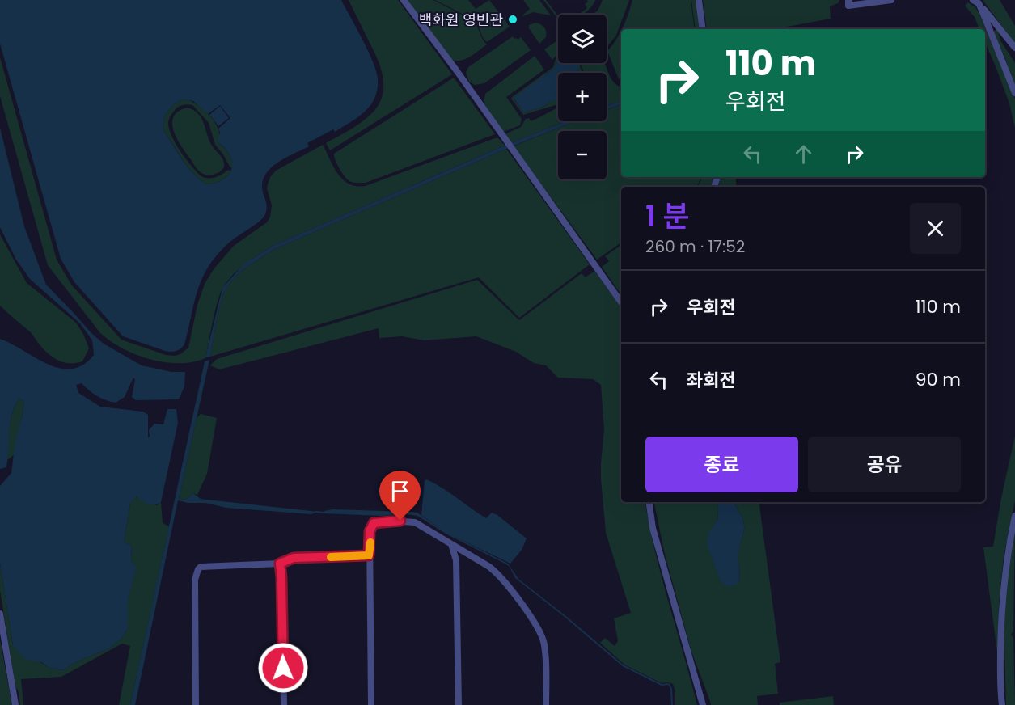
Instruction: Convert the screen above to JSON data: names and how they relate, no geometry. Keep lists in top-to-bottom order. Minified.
{"places":["백화원 영빈관"],"page":{"map_buttons":["+","−"],"turn":["110 m","우회전"],"heading":["1 분","260 m · 17:52"],"list":[{"name":"우회전","value":"110 m"},{"name":"좌회전","value":"90 m"}],"buttons":["종료","공유"]}}
